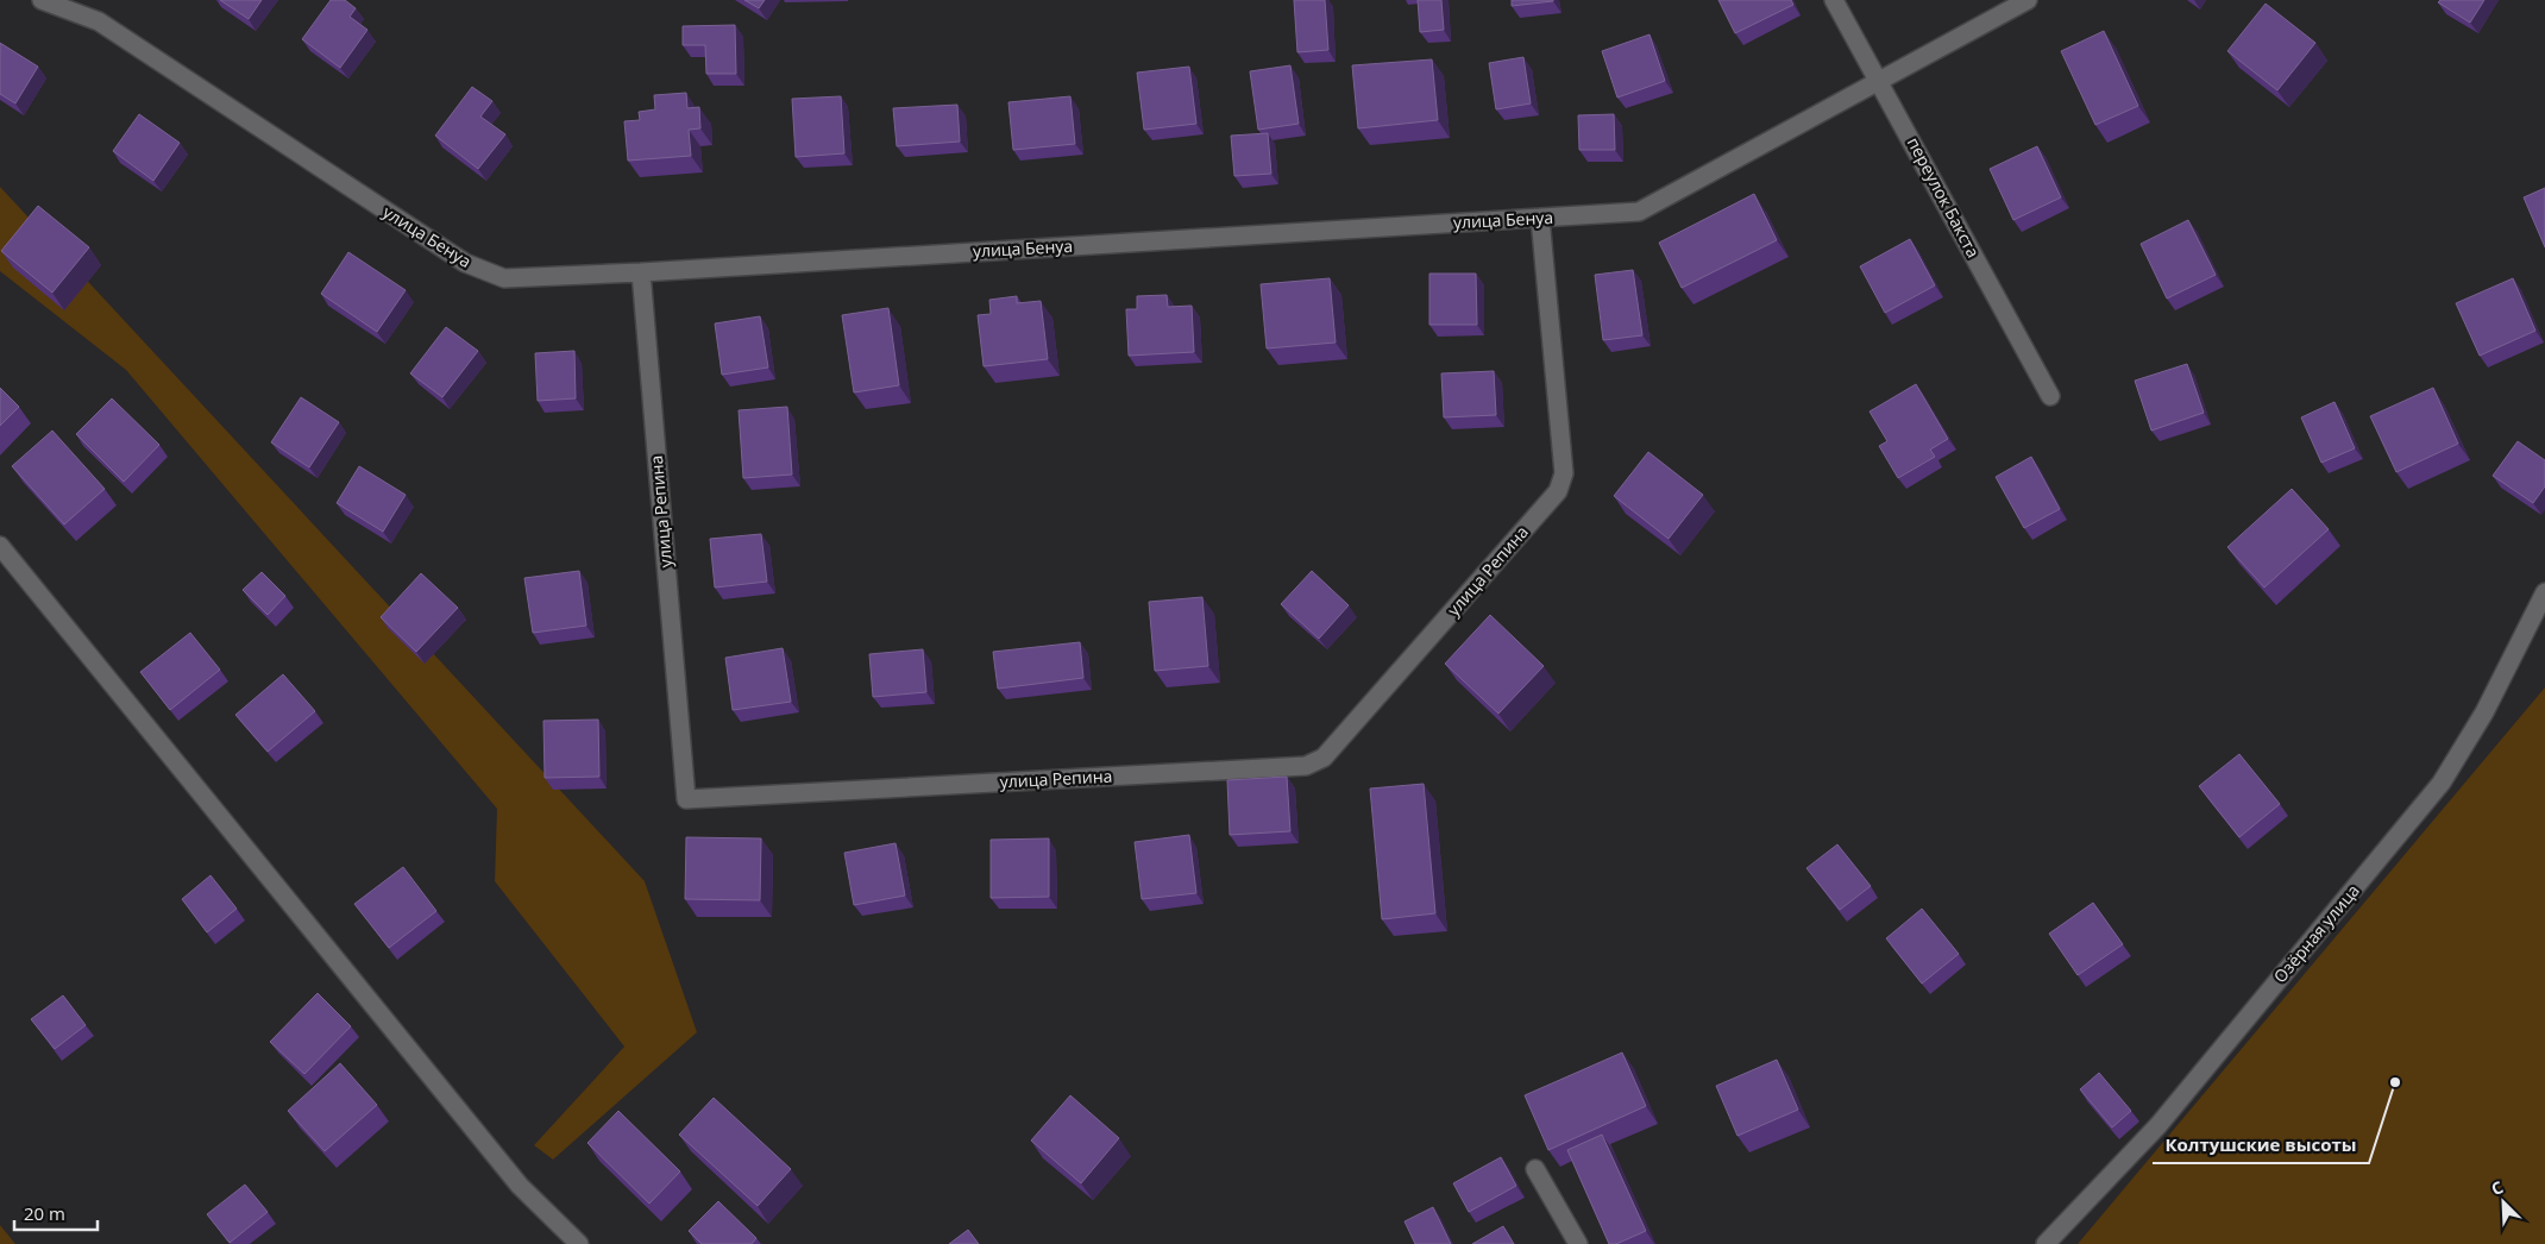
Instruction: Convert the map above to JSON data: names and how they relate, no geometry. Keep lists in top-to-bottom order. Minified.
{"streets":{"street":["переулок Бакста","улица Бенуа","улица Репина","Озёрная улица"]},"crossings":[["переулок Бакста","улица Бенуа"],["улица Бенуа","улица Репина"]],"places":["Колтушские высоты"],"scale_bar":"20 m","north":"top left"}
